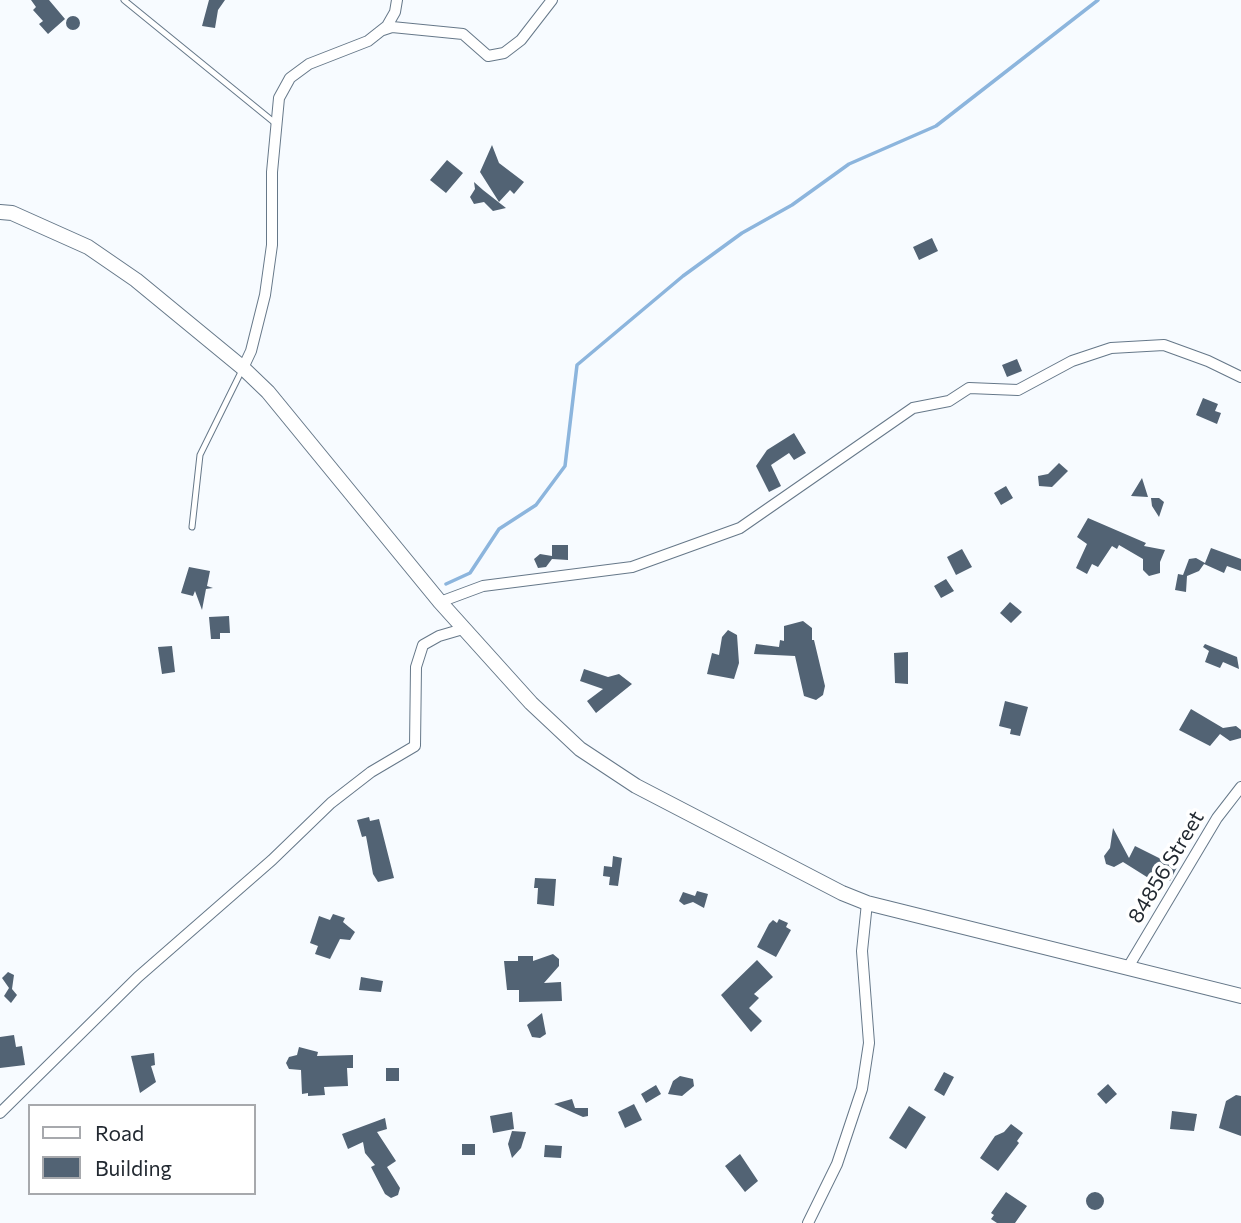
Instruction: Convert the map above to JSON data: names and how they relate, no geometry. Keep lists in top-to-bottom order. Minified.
{"streets":{"street":["84856 Street"]},"legend":["Road","Building"]}
